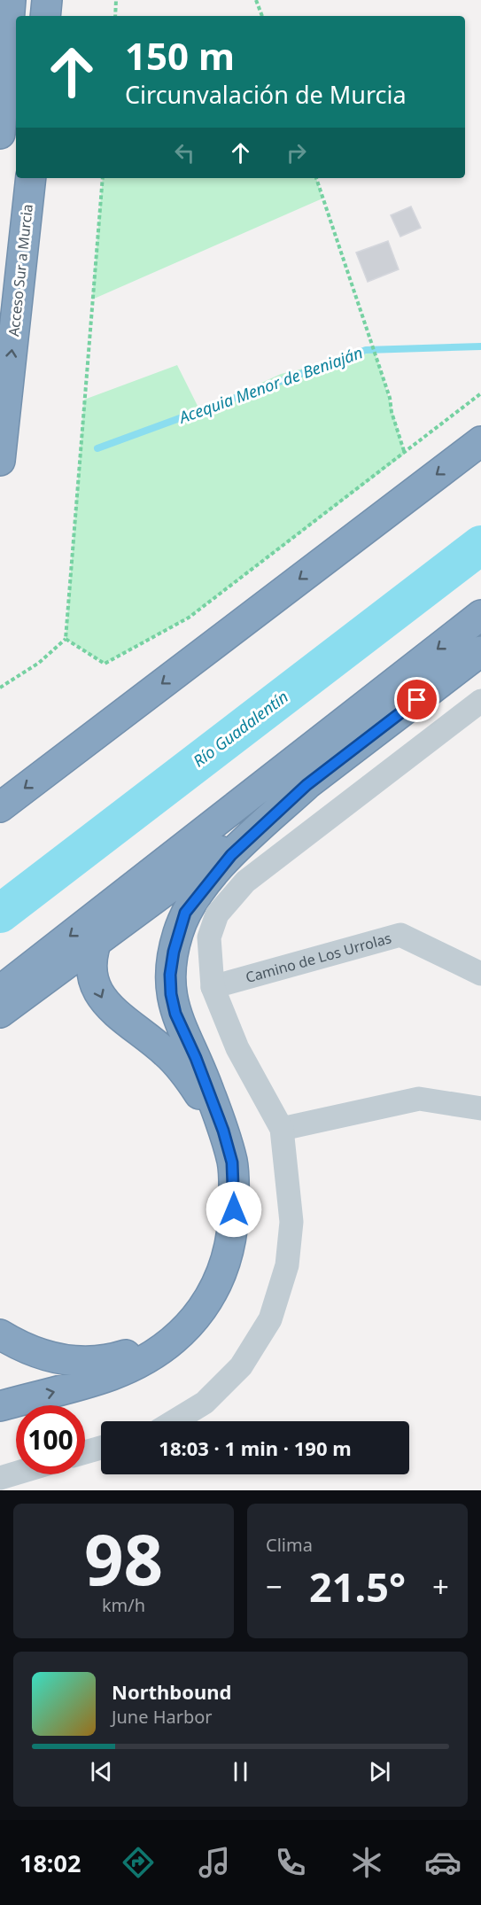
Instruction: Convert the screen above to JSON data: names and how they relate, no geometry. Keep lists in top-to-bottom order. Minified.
{"streets":{"highway":["Acceso Sur a Murcia"],"street":["Camino de Los Urrolas"]},"one_way":["Acceso Sur a Murcia"],"water":["Acequia Menor de Beniaján","Río Guadalentín"],"page":{"turn":["150 m","Circunvalación de Murcia"],"limit":"100","trip":"18:03 · 1 min · 190 m","tile":[["98","km/h"],"Clima"],"heat":["−","21.5°","+"],"song":["Northbound","June Harbor"],"tabs":"18:02"}}
